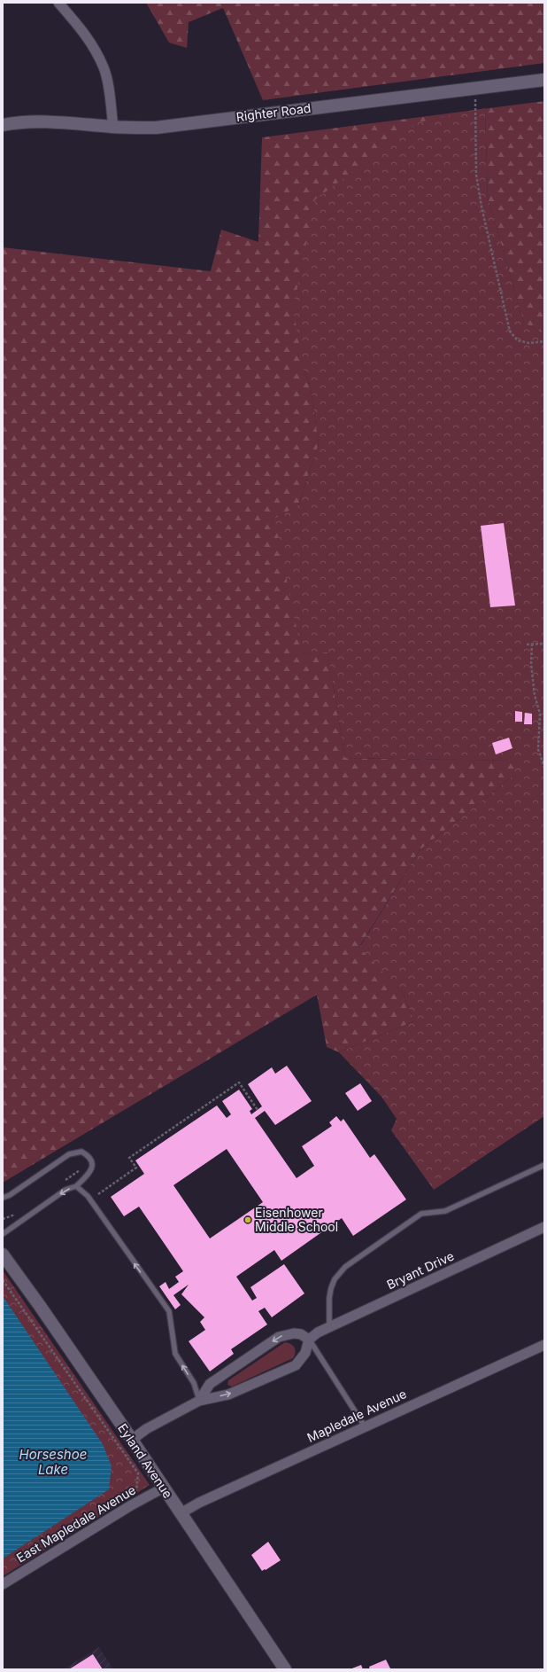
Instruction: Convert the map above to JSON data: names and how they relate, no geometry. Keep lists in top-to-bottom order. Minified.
{"streets":{"street":["Righter Road","Bryant Drive","Mapledale Avenue","Eyland Avenue","East Mapledale Avenue"]},"crossings":[["Mapledale Avenue","Eyland Avenue"],["Eyland Avenue","East Mapledale Avenue"]],"water":["Horseshoe Lake"],"places":["Eisenhower Middle School"]}
